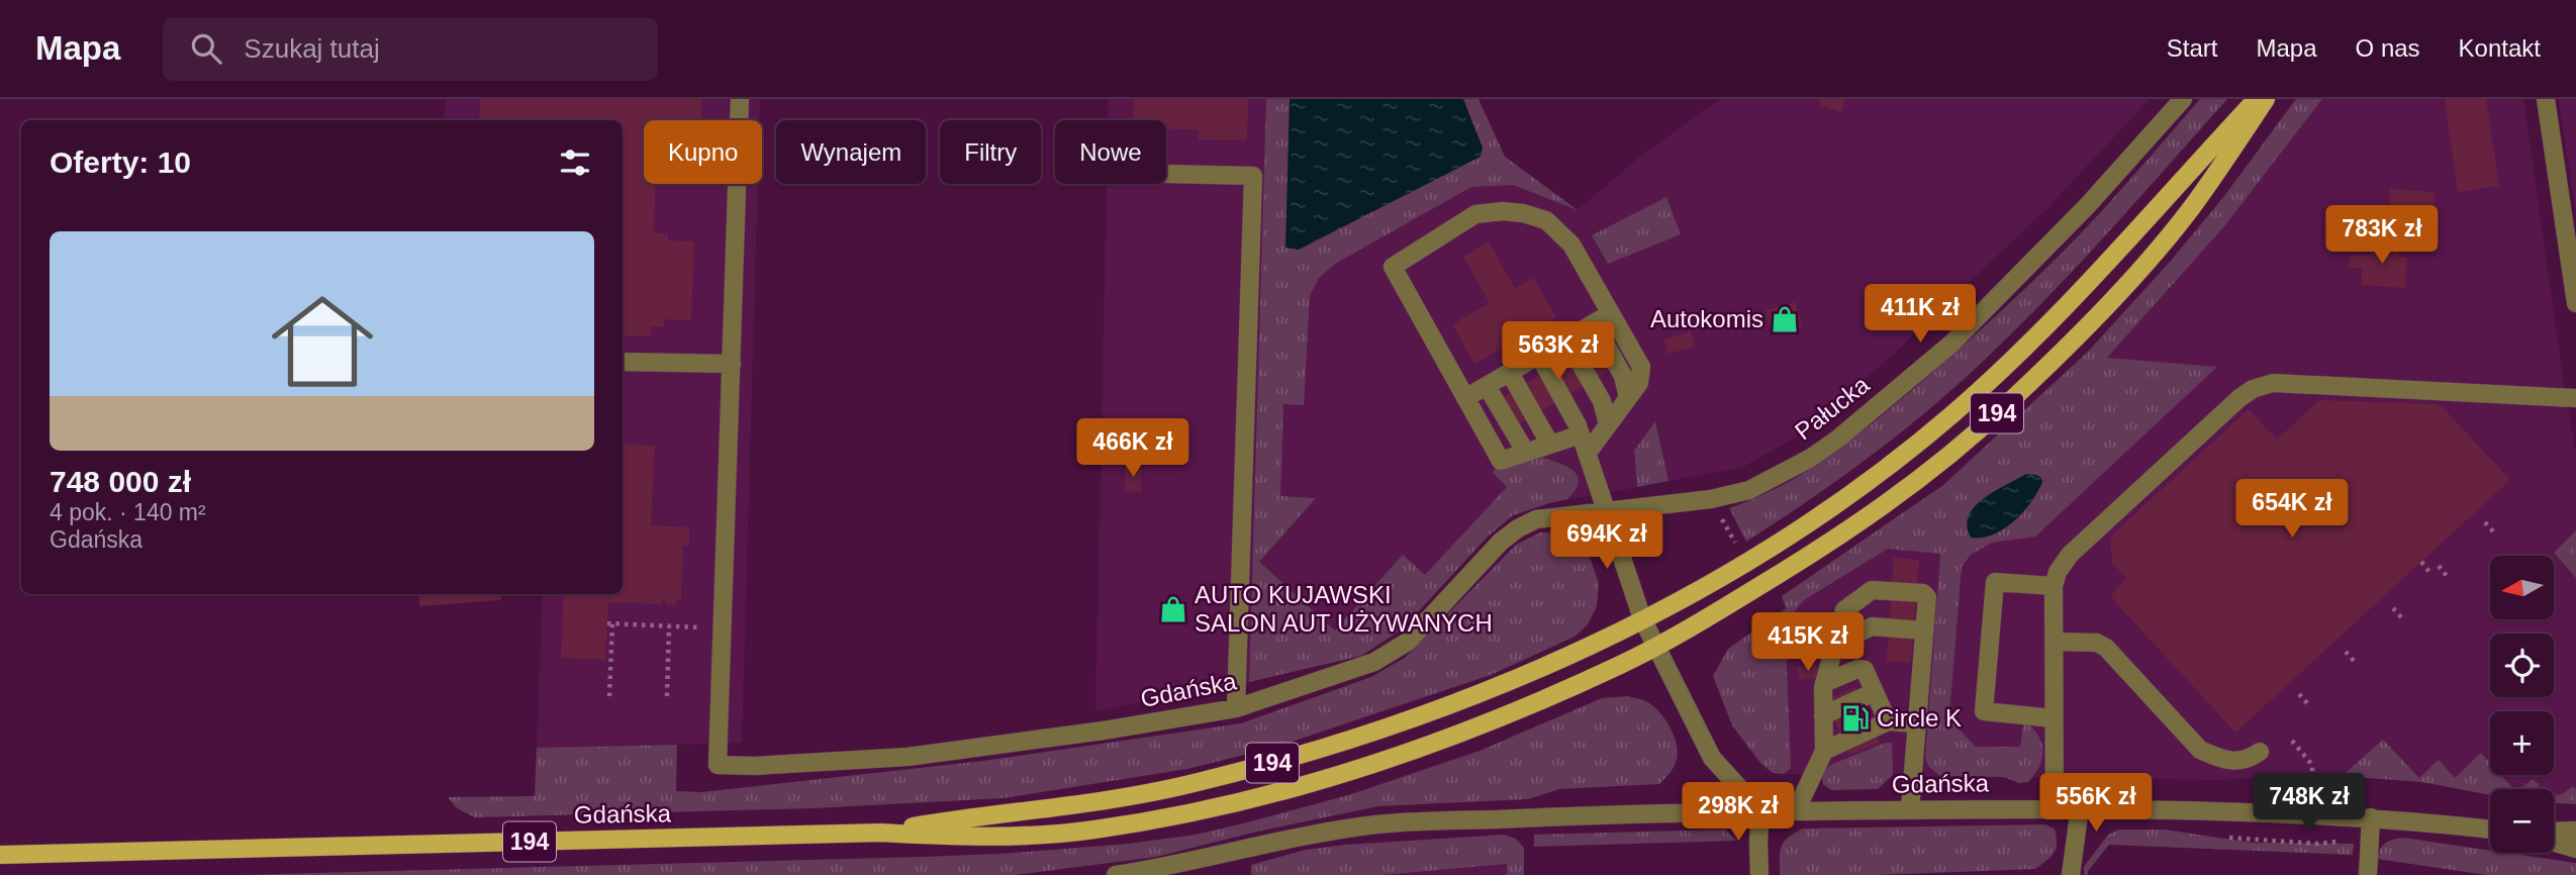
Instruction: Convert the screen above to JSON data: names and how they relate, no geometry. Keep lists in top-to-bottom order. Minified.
{"streets":{"main road":["194","Gdańska"],"street":["Pałucka"]},"crossings":[["Pałucka","Gdańska"],["194","Gdańska"]],"places":{"shop":["Autokomis","AUTO KUJAWSKI SALON AUT UŻYWANYCH"],"fuel station":["Circle K"]},"north":"left","page":{"header":"Mapa","search":"Szukaj tutaj","nav":["Start","Mapa","O nas","Kontakt"],"chip":["Kupno","Wynajem","Filtry","Nowe"],"heading":"Oferty: 10","price":["783K zł","411K zł","563K zł","466K zł","654K zł","694K zł","415K zł","556K zł","748K zł","298K zł"],"list":[{"name":"748 000 zł","note":"4 pok. · 140 m² · Gdańska"}],"map_buttons":["+","−"]}}
